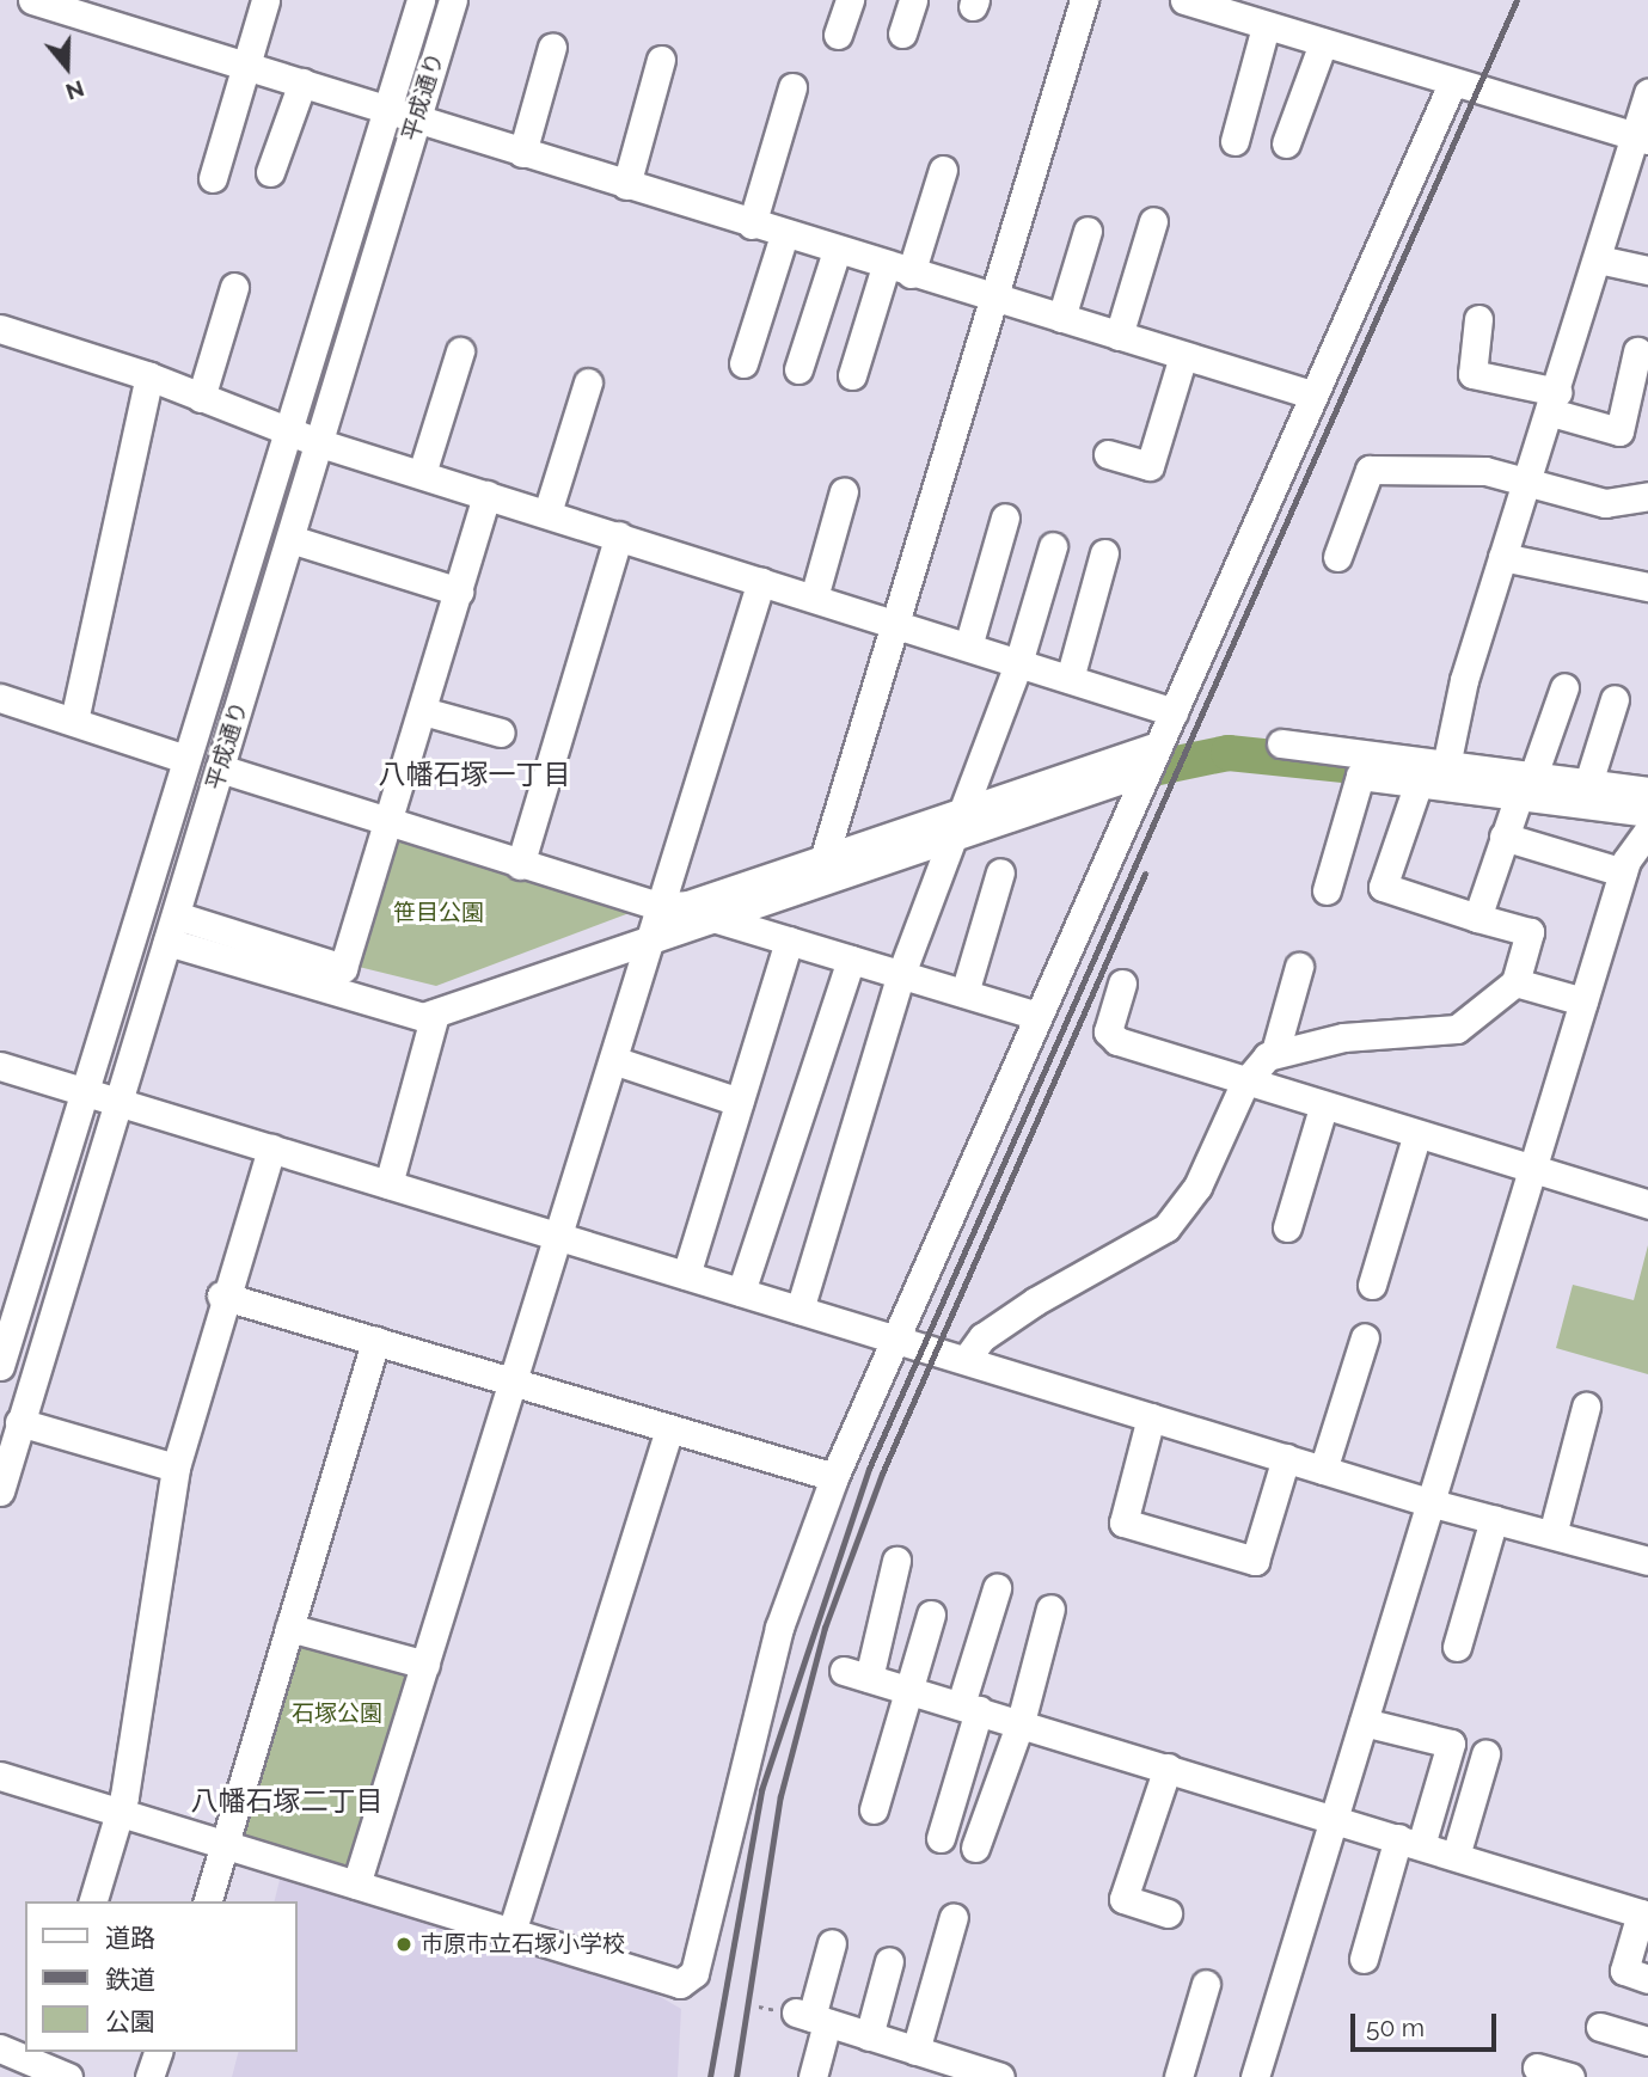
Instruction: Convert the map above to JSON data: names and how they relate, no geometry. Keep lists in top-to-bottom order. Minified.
{"streets":{"street":["平成通り"]},"districts":["八幡石塚一丁目","八幡石塚二丁目"],"parks":["笹目公園","石塚公園"],"places":["市原市立石塚小学校"],"legend":["道路","鉄道","公園"],"scale_bar":"50 m","north":"bottom"}
